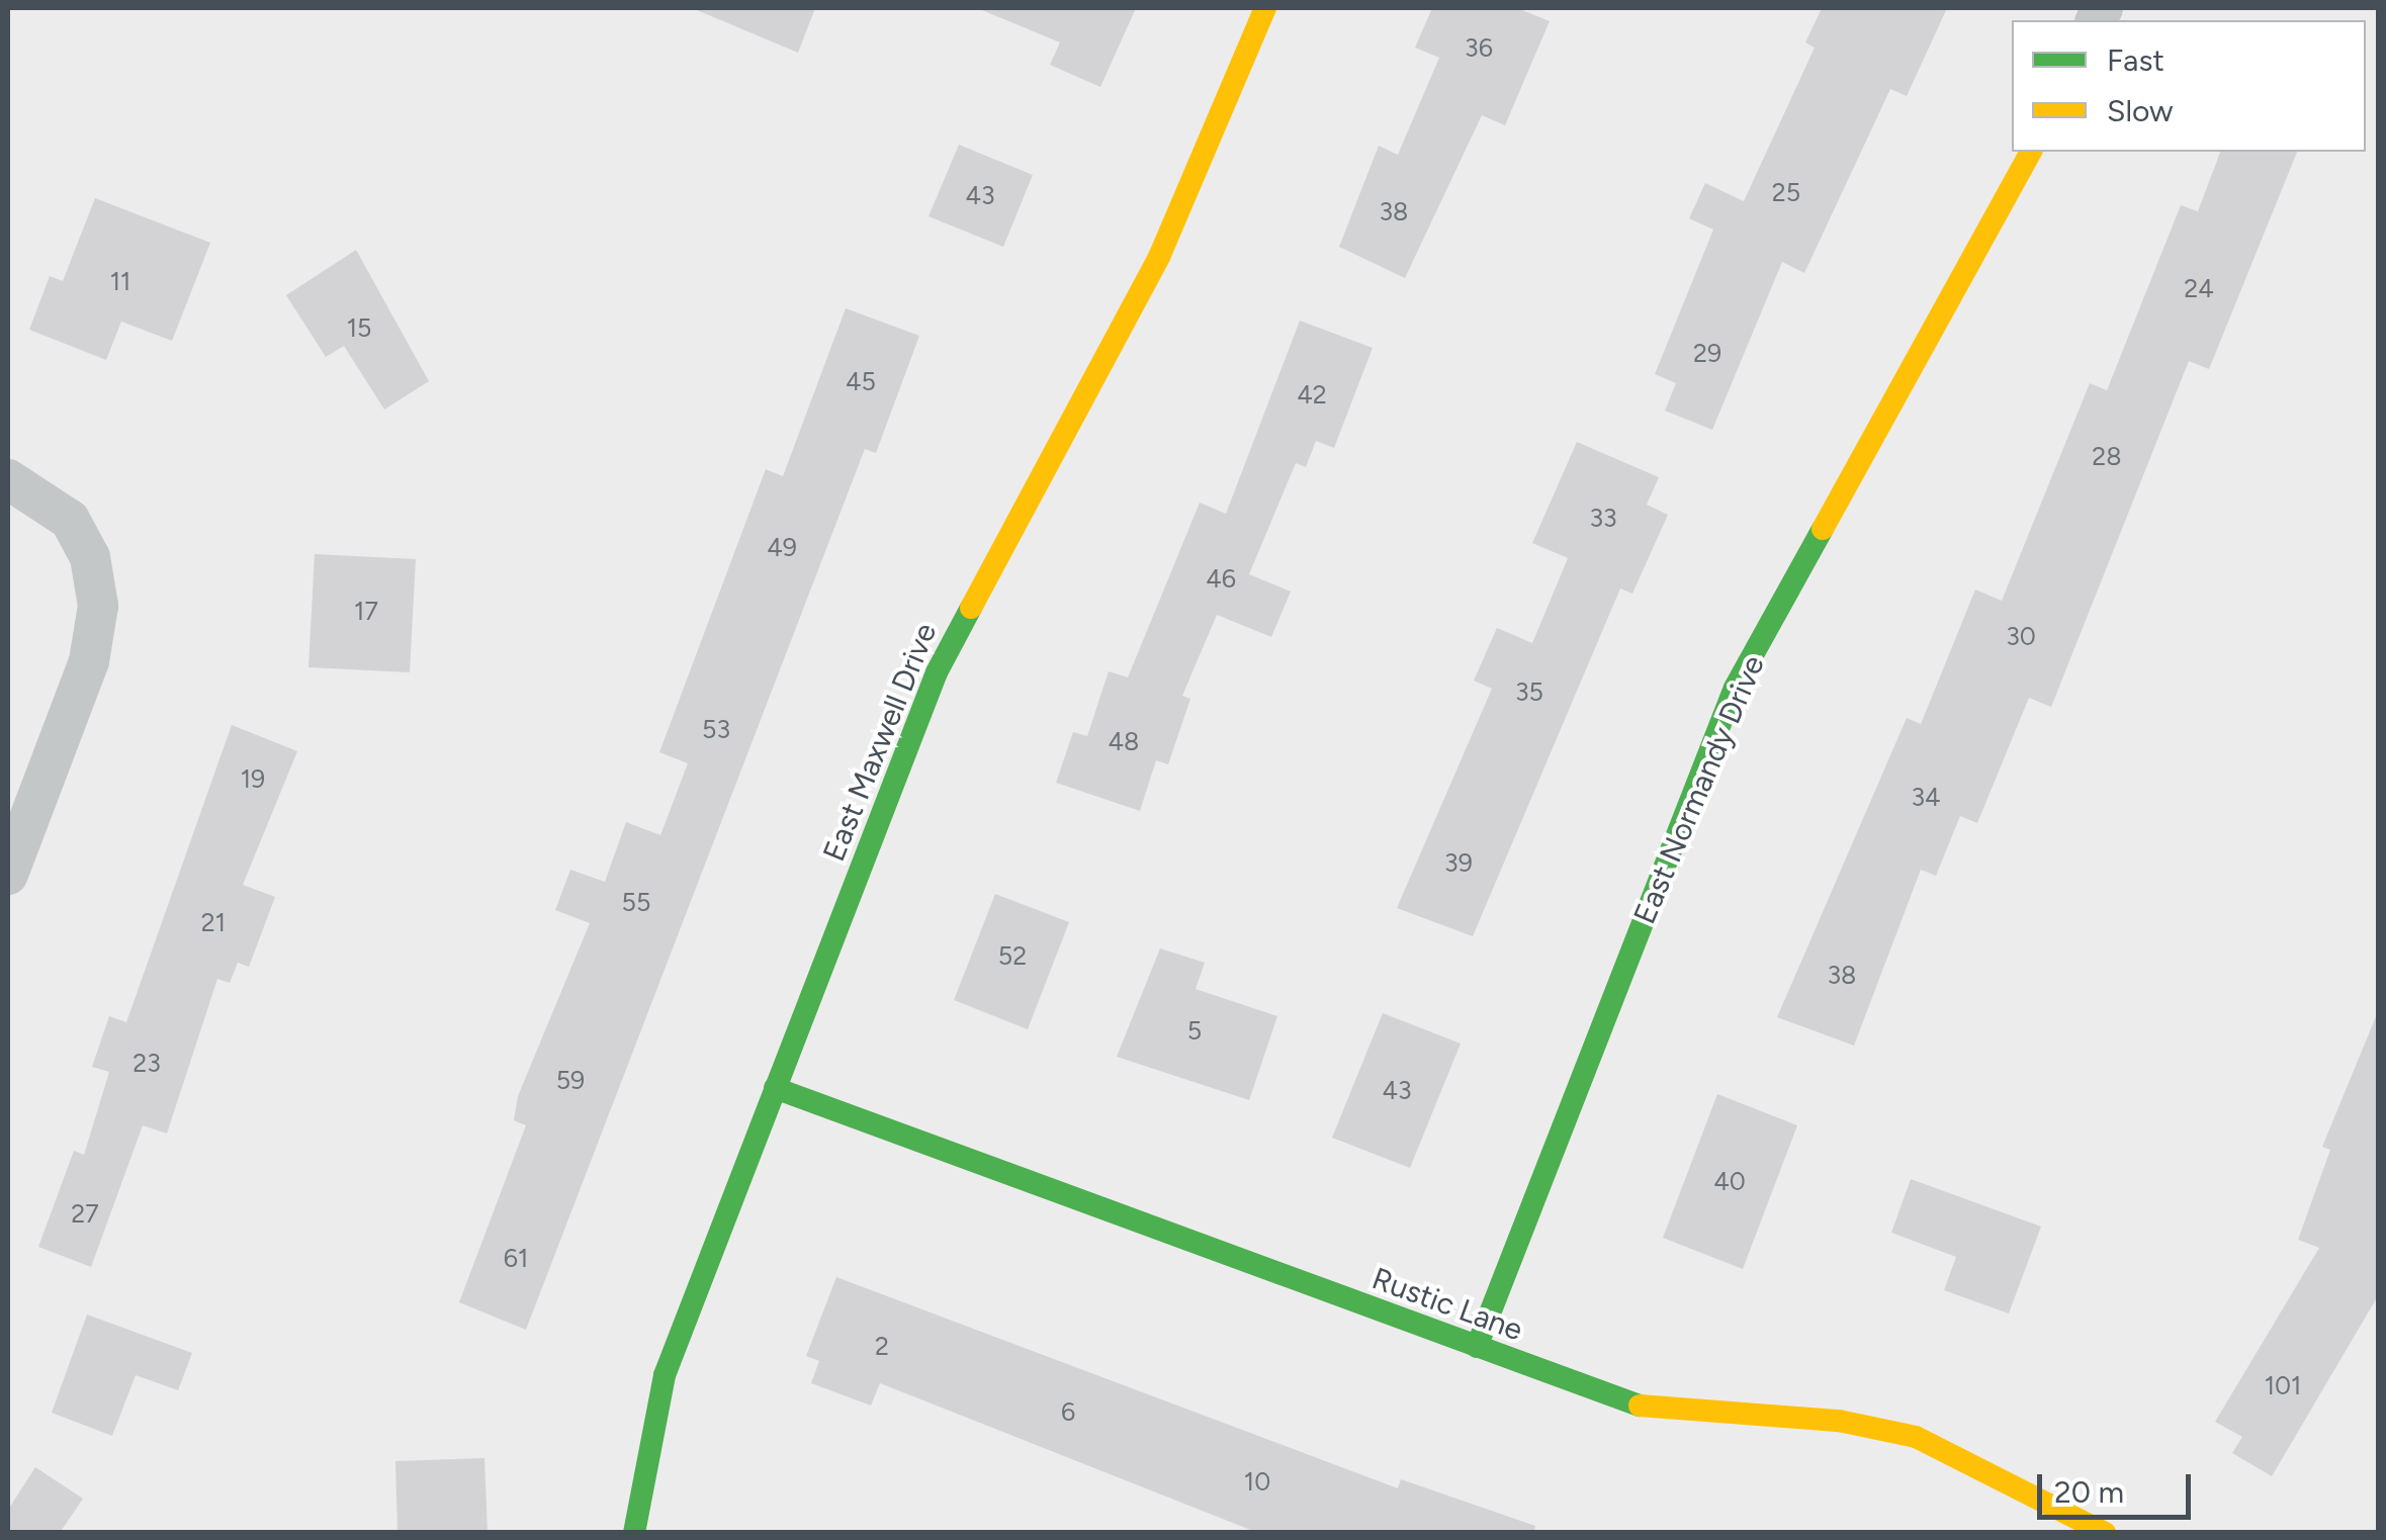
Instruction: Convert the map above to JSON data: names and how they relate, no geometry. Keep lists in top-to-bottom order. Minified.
{"streets":{"street":["East Maxwell Drive","East Normandy Drive","Rustic Lane"]},"crossings":[["East Maxwell Drive","Rustic Lane"],["East Normandy Drive","Rustic Lane"]],"house_numbers":["36","25","43","38","11","24","15","29","45","42","28","33","49","46","17","30","35","53","48","19","34","39","55","21","52","38","5","23","59","43","40","27","61","2","101","6","10"],"legend":["Fast","Slow"],"scale_bar":"20 m"}
